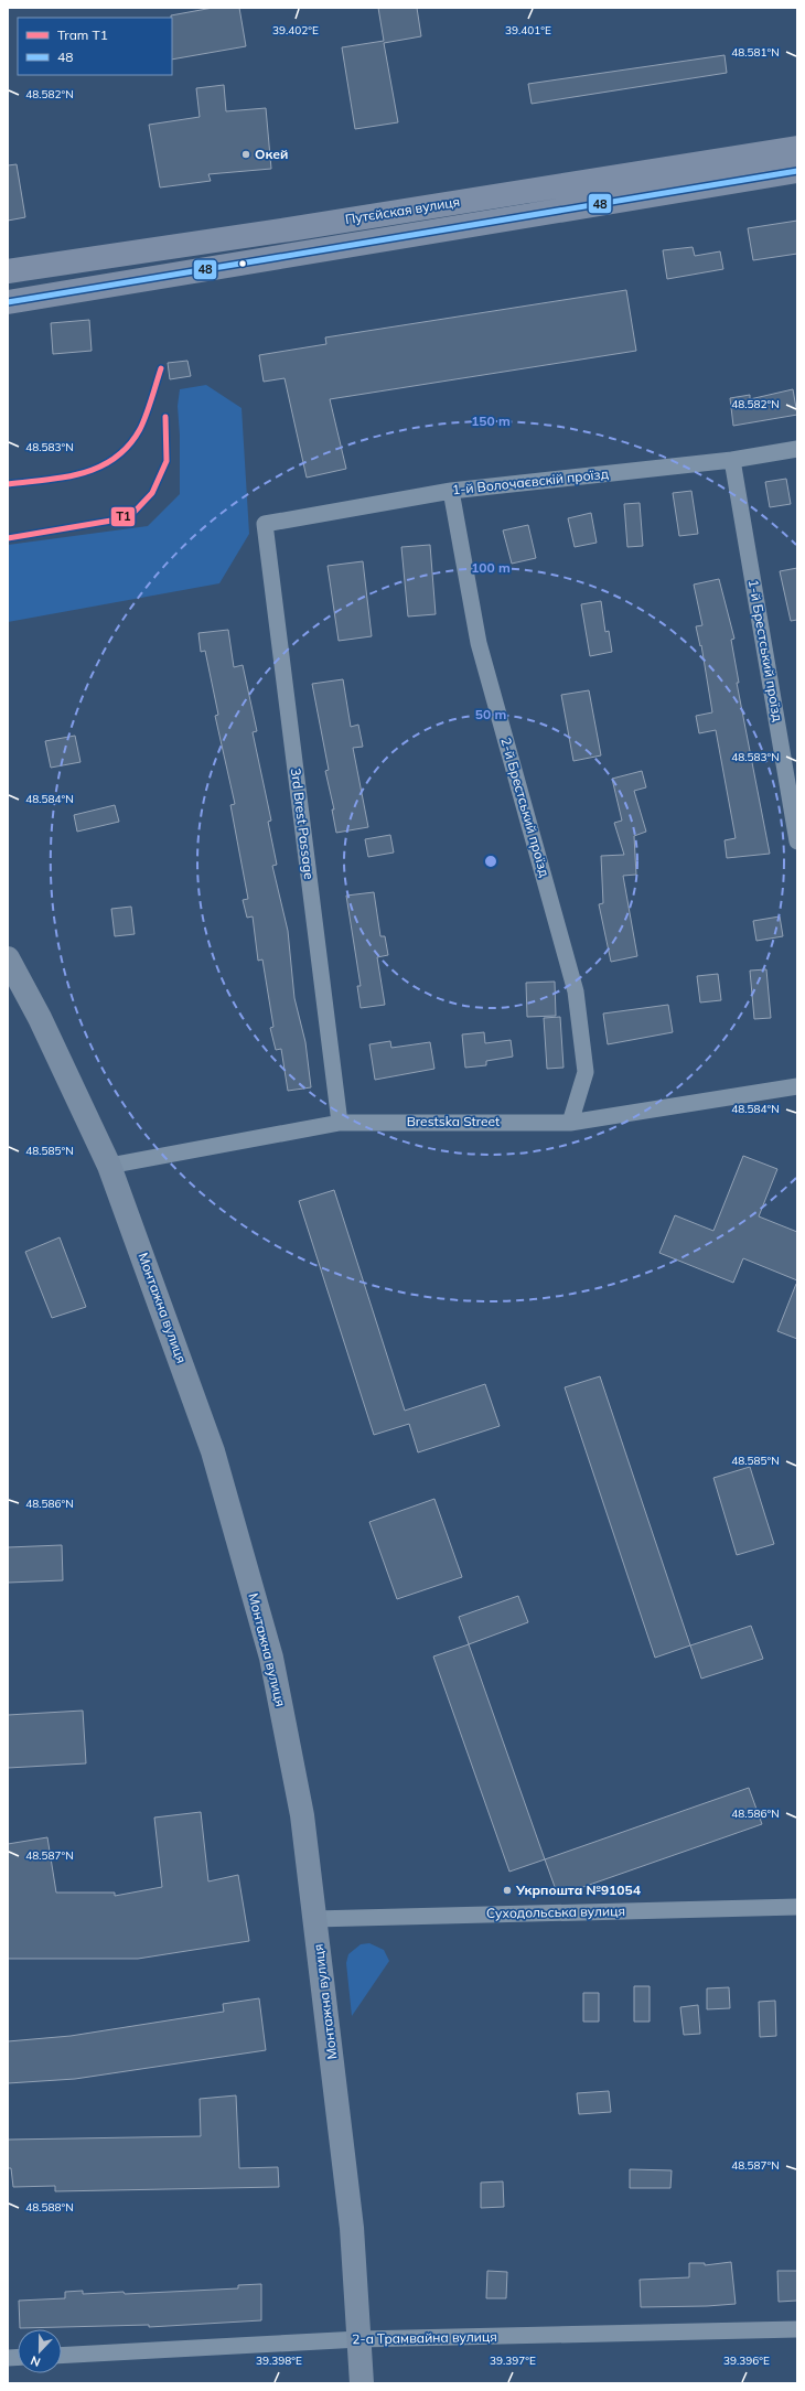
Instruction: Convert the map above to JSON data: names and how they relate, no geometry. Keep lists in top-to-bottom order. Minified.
{"streets":{"main road":["Путєйская вулиця"],"street":["1-й Волочаєвскій проїзд","1-й Брестський проїзд","2-й Брестський проїзд","3rd Brest Passage","Brestska Street","Монтажна вулиця","Суходольська вулиця","2-а Трамвайна вулиця"]},"crossings":[["1-й Волочаєвскій проїзд","1-й Брестський проїзд"],["1-й Волочаєвскій проїзд","2-й Брестський проїзд"],["1-й Волочаєвскій проїзд","3rd Brest Passage"],["2-й Брестський проїзд","Brestska Street"],["3rd Brest Passage","Brestska Street"],["Brestska Street","Монтажна вулиця"],["Монтажна вулиця","Суходольська вулиця"],["Монтажна вулиця","2-а Трамвайна вулиця"]],"places":["Окей","Укрпошта №91054"],"lines":["transit line 48","tram line T1"],"legend":["Tram T1","48"],"north":"bottom","coordinates":["39.402°E","39.401°E","48.581°N","48.582°N","48.583°N","48.584°N","48.585°N","48.586°N","48.587°N","48.588°N","39.398°E","39.397°E","39.396°E"],"rings":["150 m","100 m","50 m"]}
